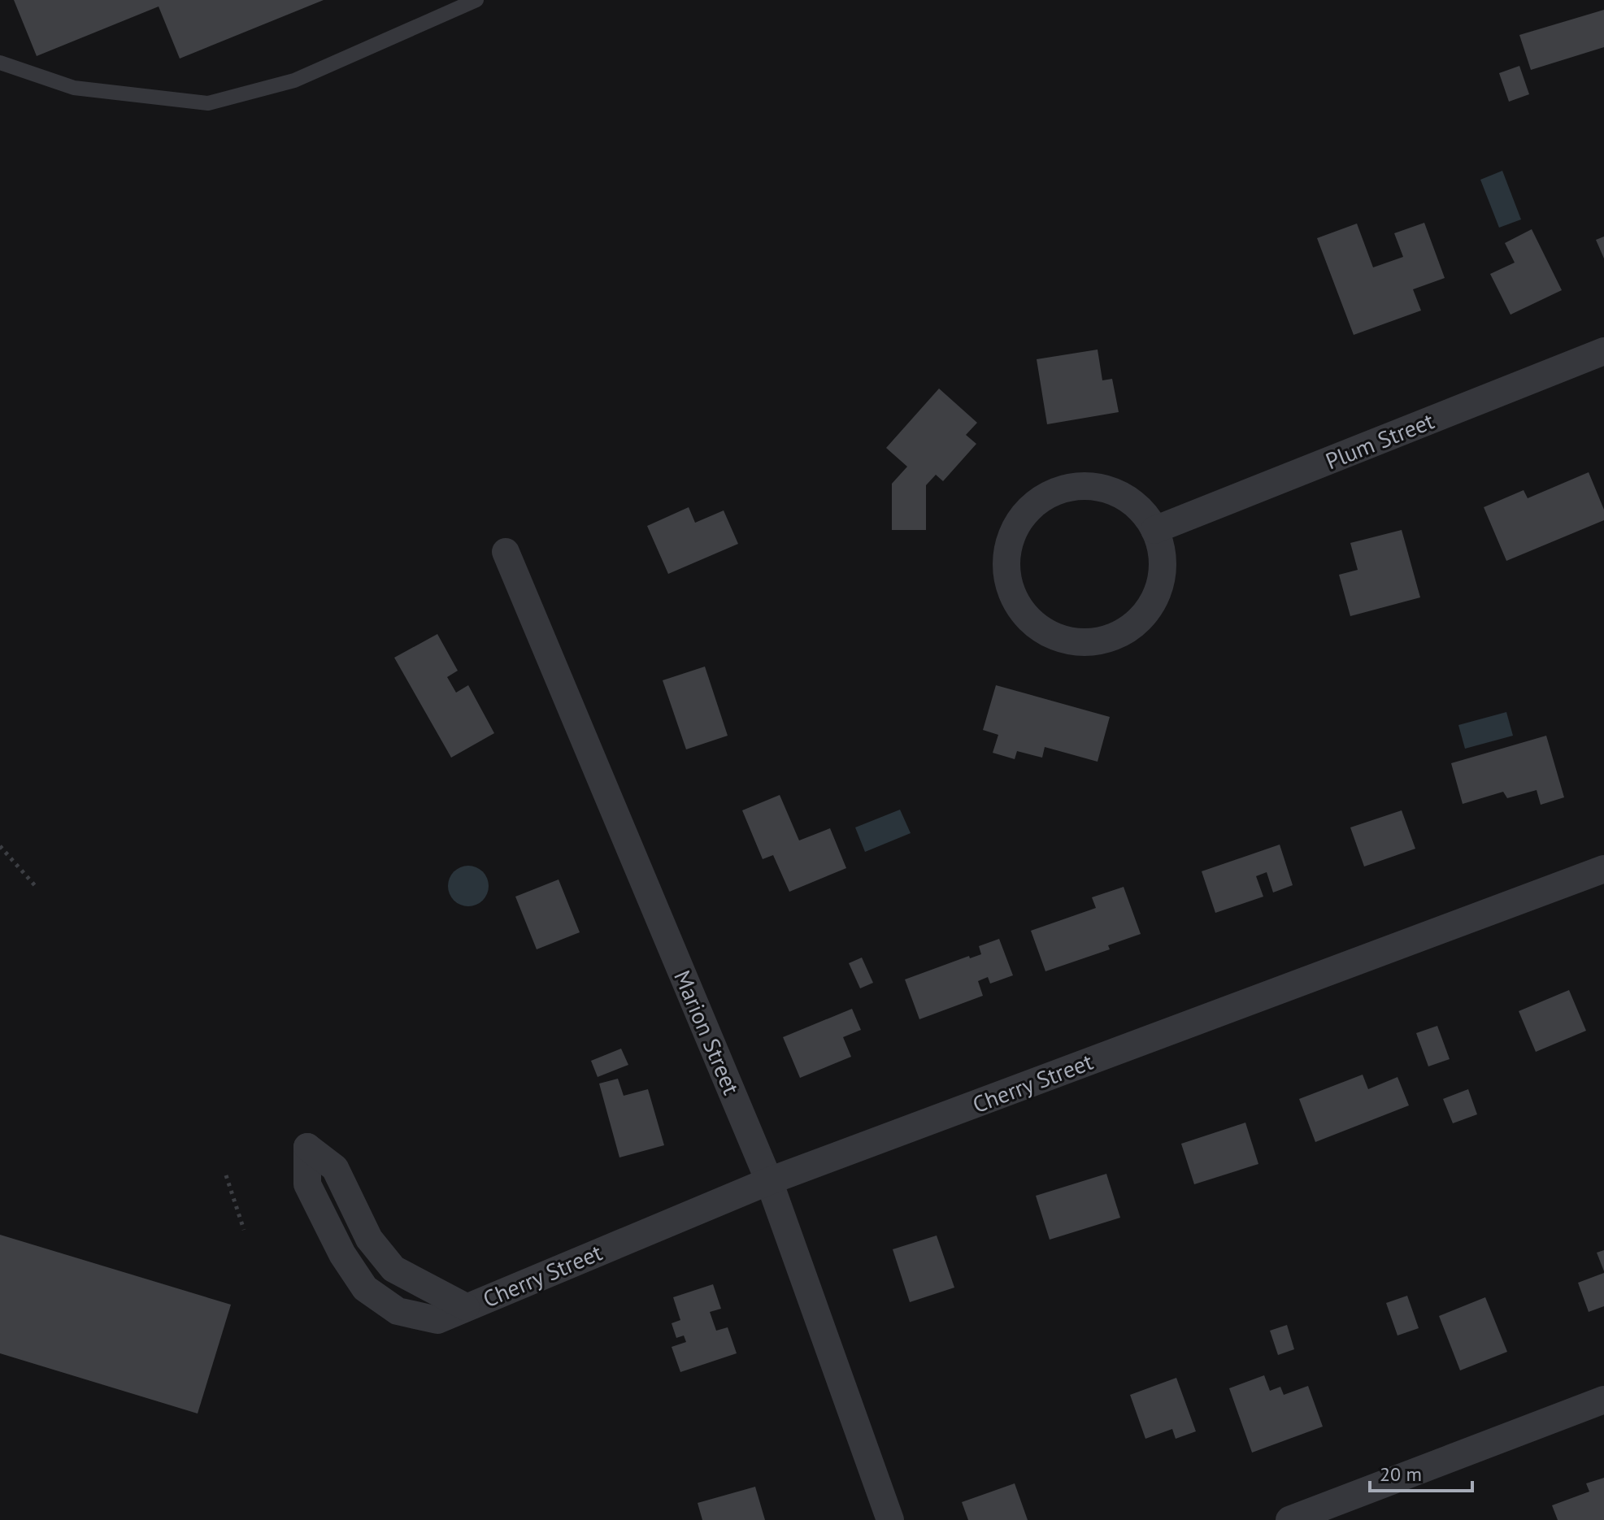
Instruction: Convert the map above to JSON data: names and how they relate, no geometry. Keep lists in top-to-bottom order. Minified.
{"streets":{"street":["Plum Street","Marion Street","Cherry Street"]},"crossings":[["Marion Street","Cherry Street"]],"scale_bar":"20 m"}
